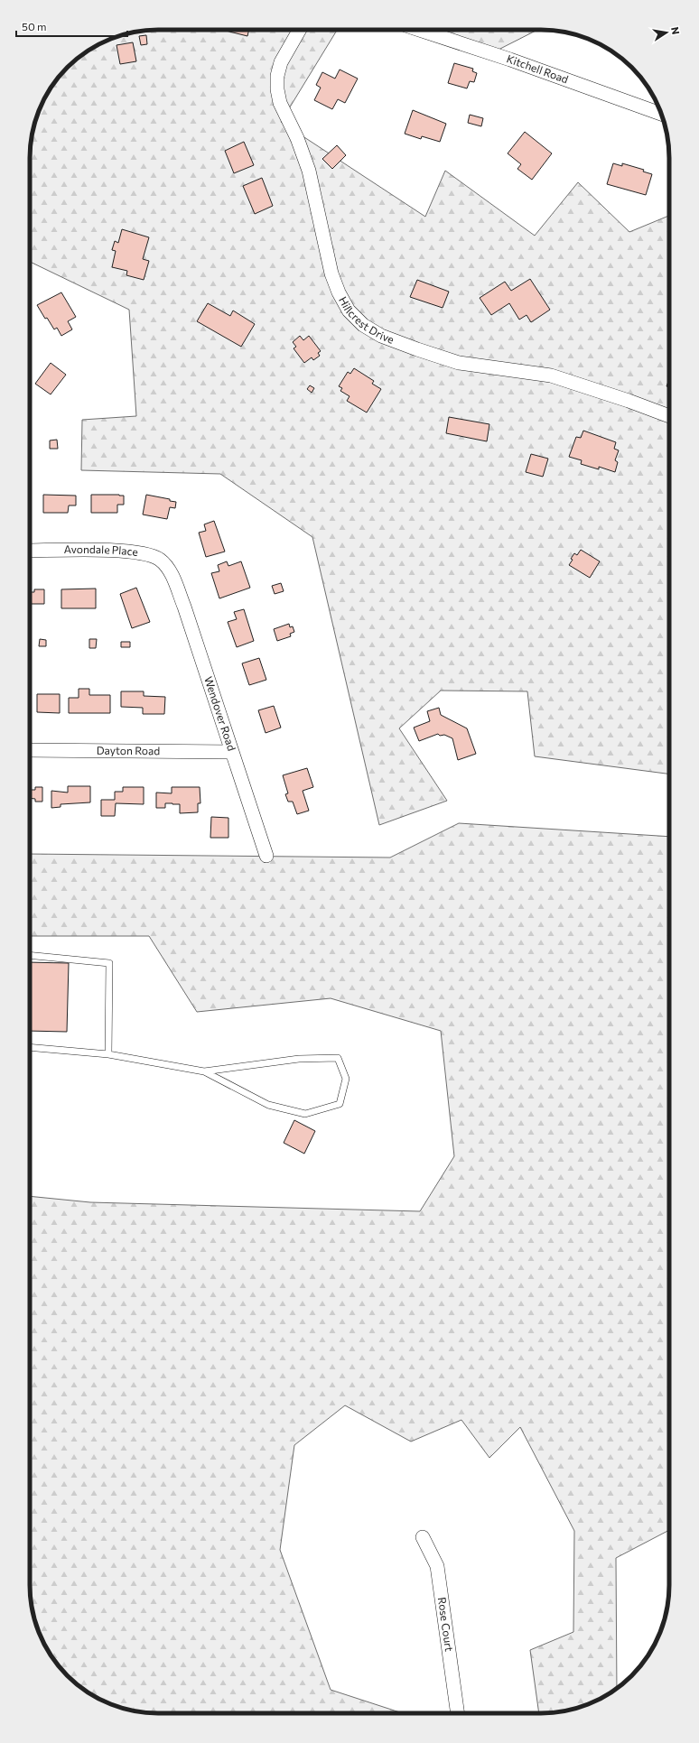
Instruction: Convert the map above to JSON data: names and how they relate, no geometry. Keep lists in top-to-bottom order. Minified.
{"streets":{"street":["Kitchell Road","Hillcrest Drive","Avondale Place","Wendover Road","Dayton Road","Rose Court"]},"crossings":[["Avondale Place","Wendover Road"],["Wendover Road","Dayton Road"]],"scale_bar":"50 m","north":"right"}
